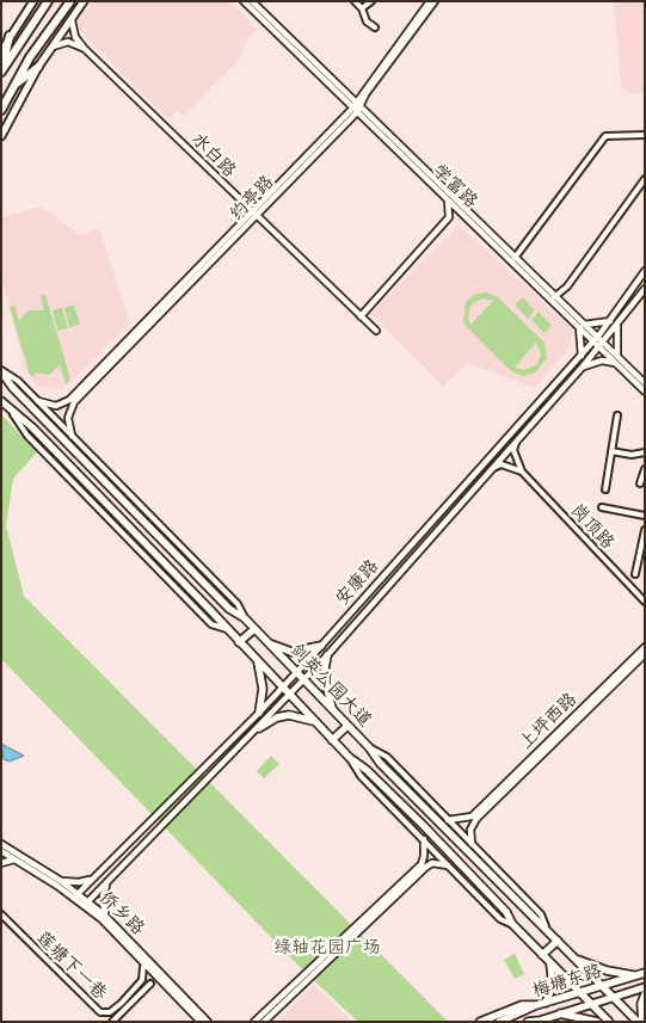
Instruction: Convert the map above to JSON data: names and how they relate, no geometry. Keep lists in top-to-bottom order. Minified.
{"streets":{"main road":["剑英公园大道","梅塘东路"],"street":["水白路","学富路","约亭路","岗顶路","安康路","上坪西路","侨乡路","莲塘下一巷"]},"crossings":[["水白路","约亭路"],["学富路","约亭路"],["学富路","安康路"],["安康路","剑英公园大道"],["安康路","侨乡路"],["剑英公园大道","梅塘东路"]],"parks":["绿轴花园广场"]}
